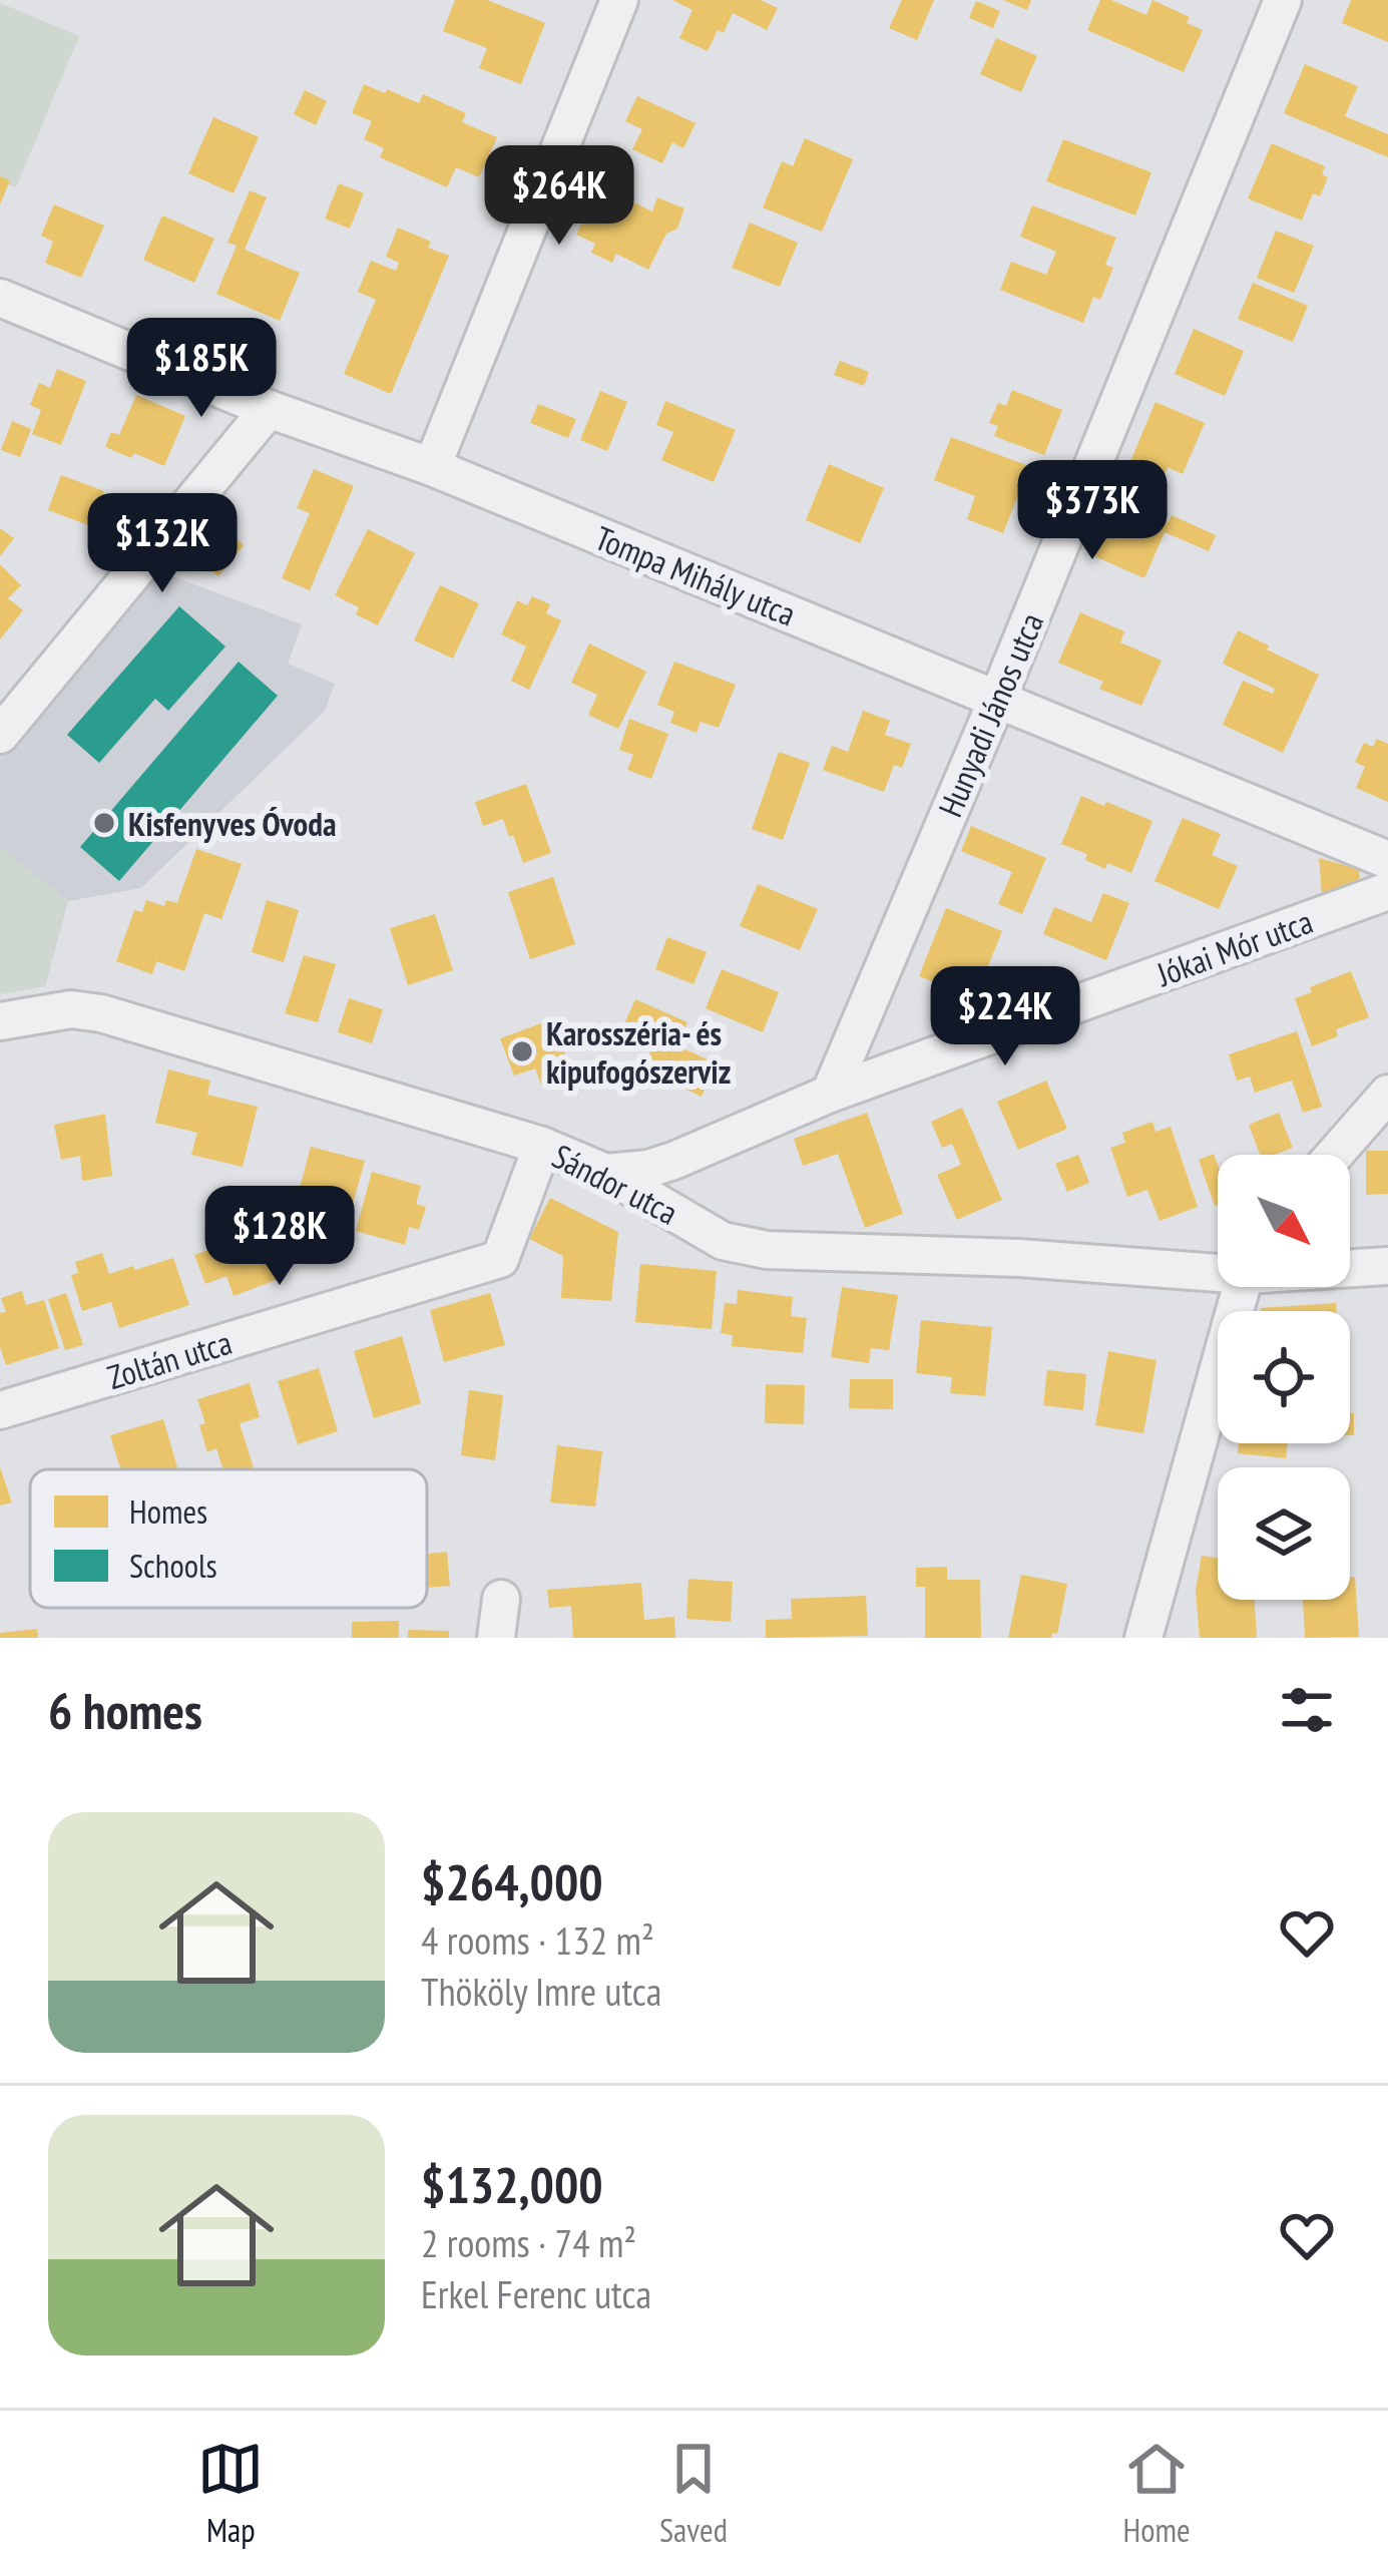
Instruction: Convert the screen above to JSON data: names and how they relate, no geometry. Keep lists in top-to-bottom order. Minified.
{"streets":{"street":["Tompa Mihály utca","Hunyadi János utca","Jókai Mór utca","Sándor utca","Zoltán utca"]},"crossings":[["Tompa Mihály utca","Hunyadi János utca"],["Hunyadi János utca","Jókai Mór utca"],["Jókai Mór utca","Sándor utca"],["Sándor utca","Zoltán utca"]],"places":["Kisfenyves Óvoda","Karosszéria- és kipufogószerviz"],"legend":["Homes","Schools"],"north":"bottom right","page":{"price":["$264K","$185K","$373K","$132K","$224K","$128K"],"heading":"6 homes","list":[{"name":"$264,000","note":"4 rooms · 132 m² · Thököly Imre utca"},{"name":"$132,000","note":"2 rooms · 74 m² · Erkel Ferenc utca"}],"tabs":["Map","Saved","Home"]}}
